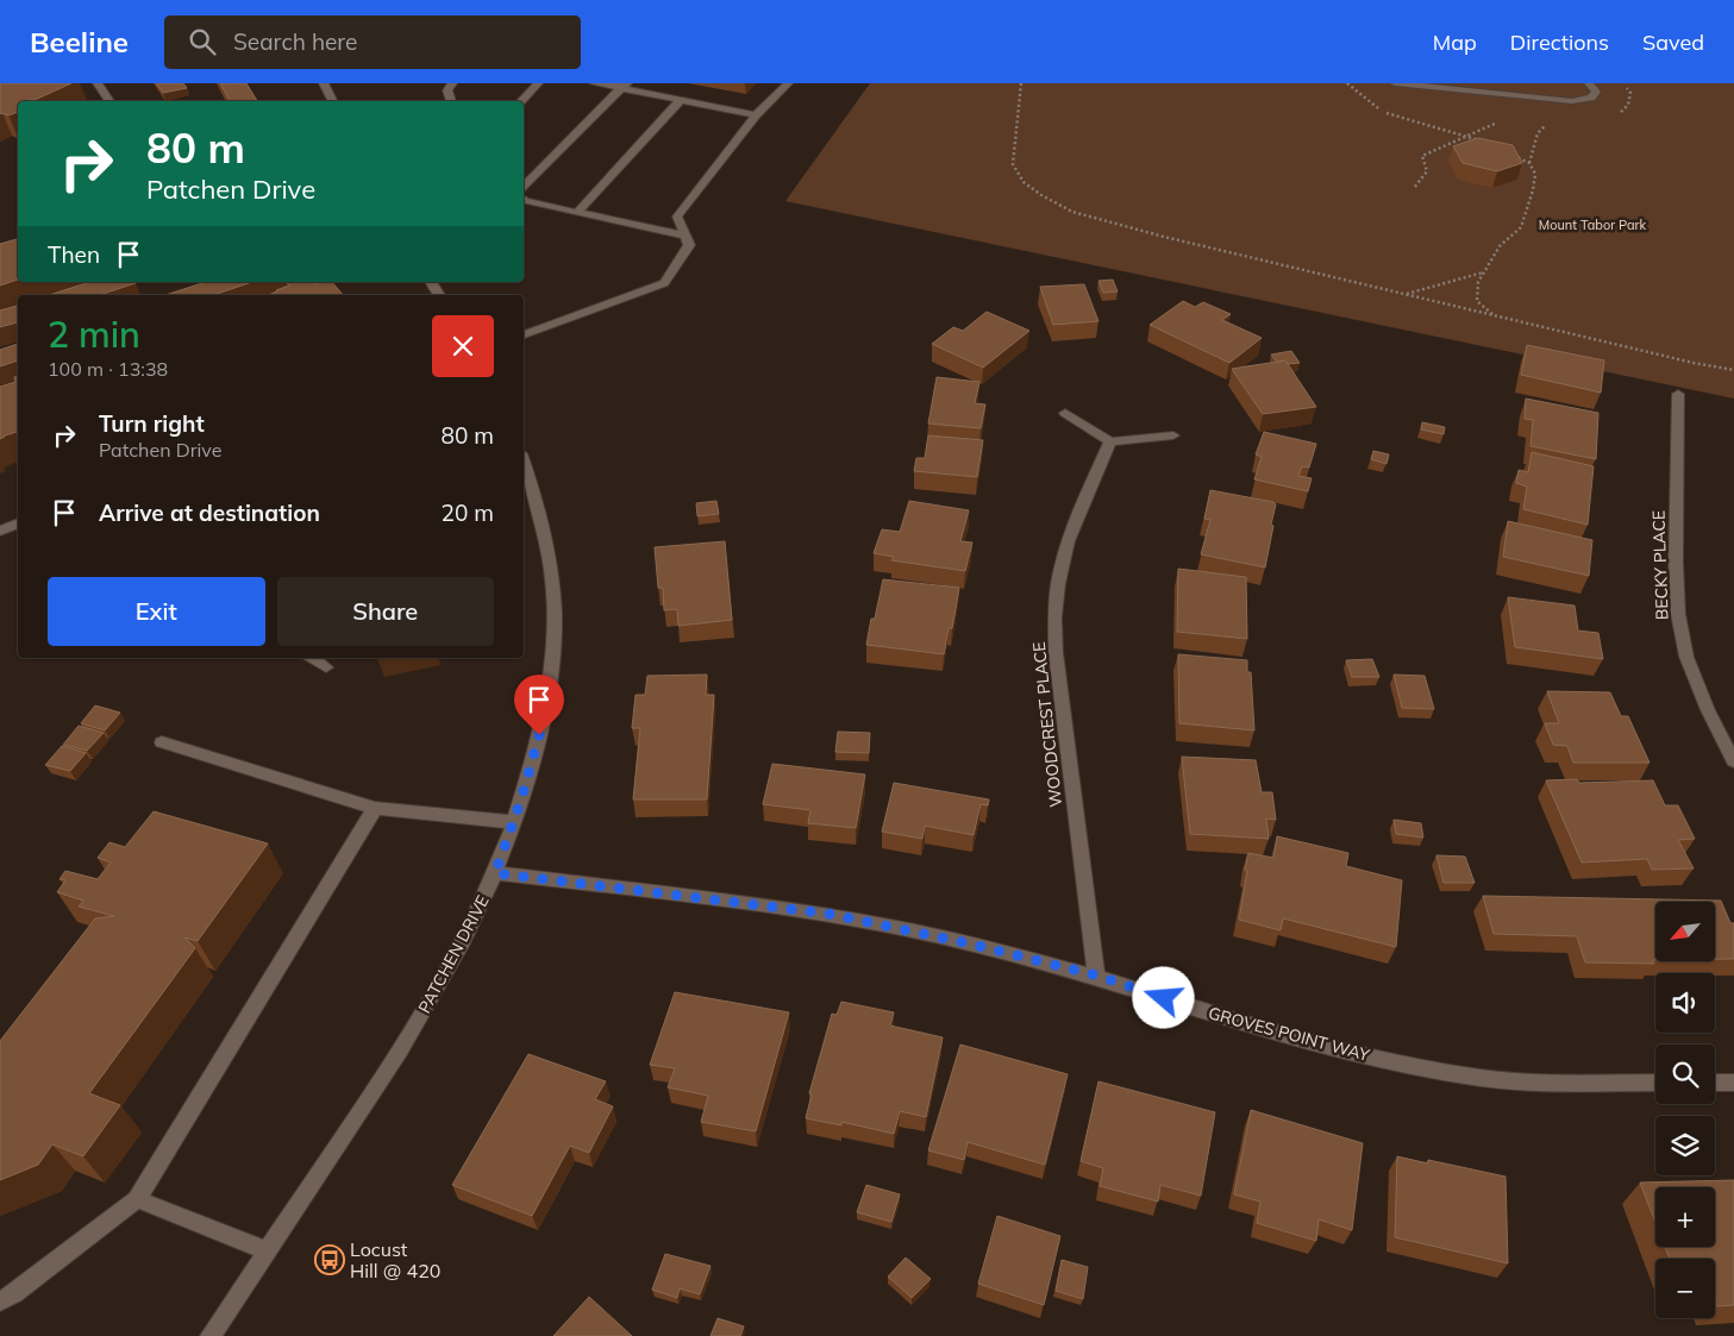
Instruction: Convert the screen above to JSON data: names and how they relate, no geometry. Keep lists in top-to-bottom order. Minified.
{"streets":{"street":["BECKY PLACE","WOODCREST PLACE","PATCHEN DRIVE","GROVES POINT WAY"]},"crossings":[["WOODCREST PLACE","GROVES POINT WAY"],["PATCHEN DRIVE","GROVES POINT WAY"]],"parks":["Mount Tabor Park"],"places":{"bus stop":["Locust Hill @ 420"]},"north":"bottom left","page":{"header":"Beeline","search":"Search here","nav":["Map","Directions","Saved"],"turn":["80 m","Patchen Drive"],"then":"Then","heading":["2 min","100 m · 13:38"],"list":[{"name":"Turn right","note":"Patchen Drive","value":"80 m"},{"name":"Arrive at destination","value":"20 m"}],"buttons":["Exit","Share"],"map_buttons":["+","−"]}}
